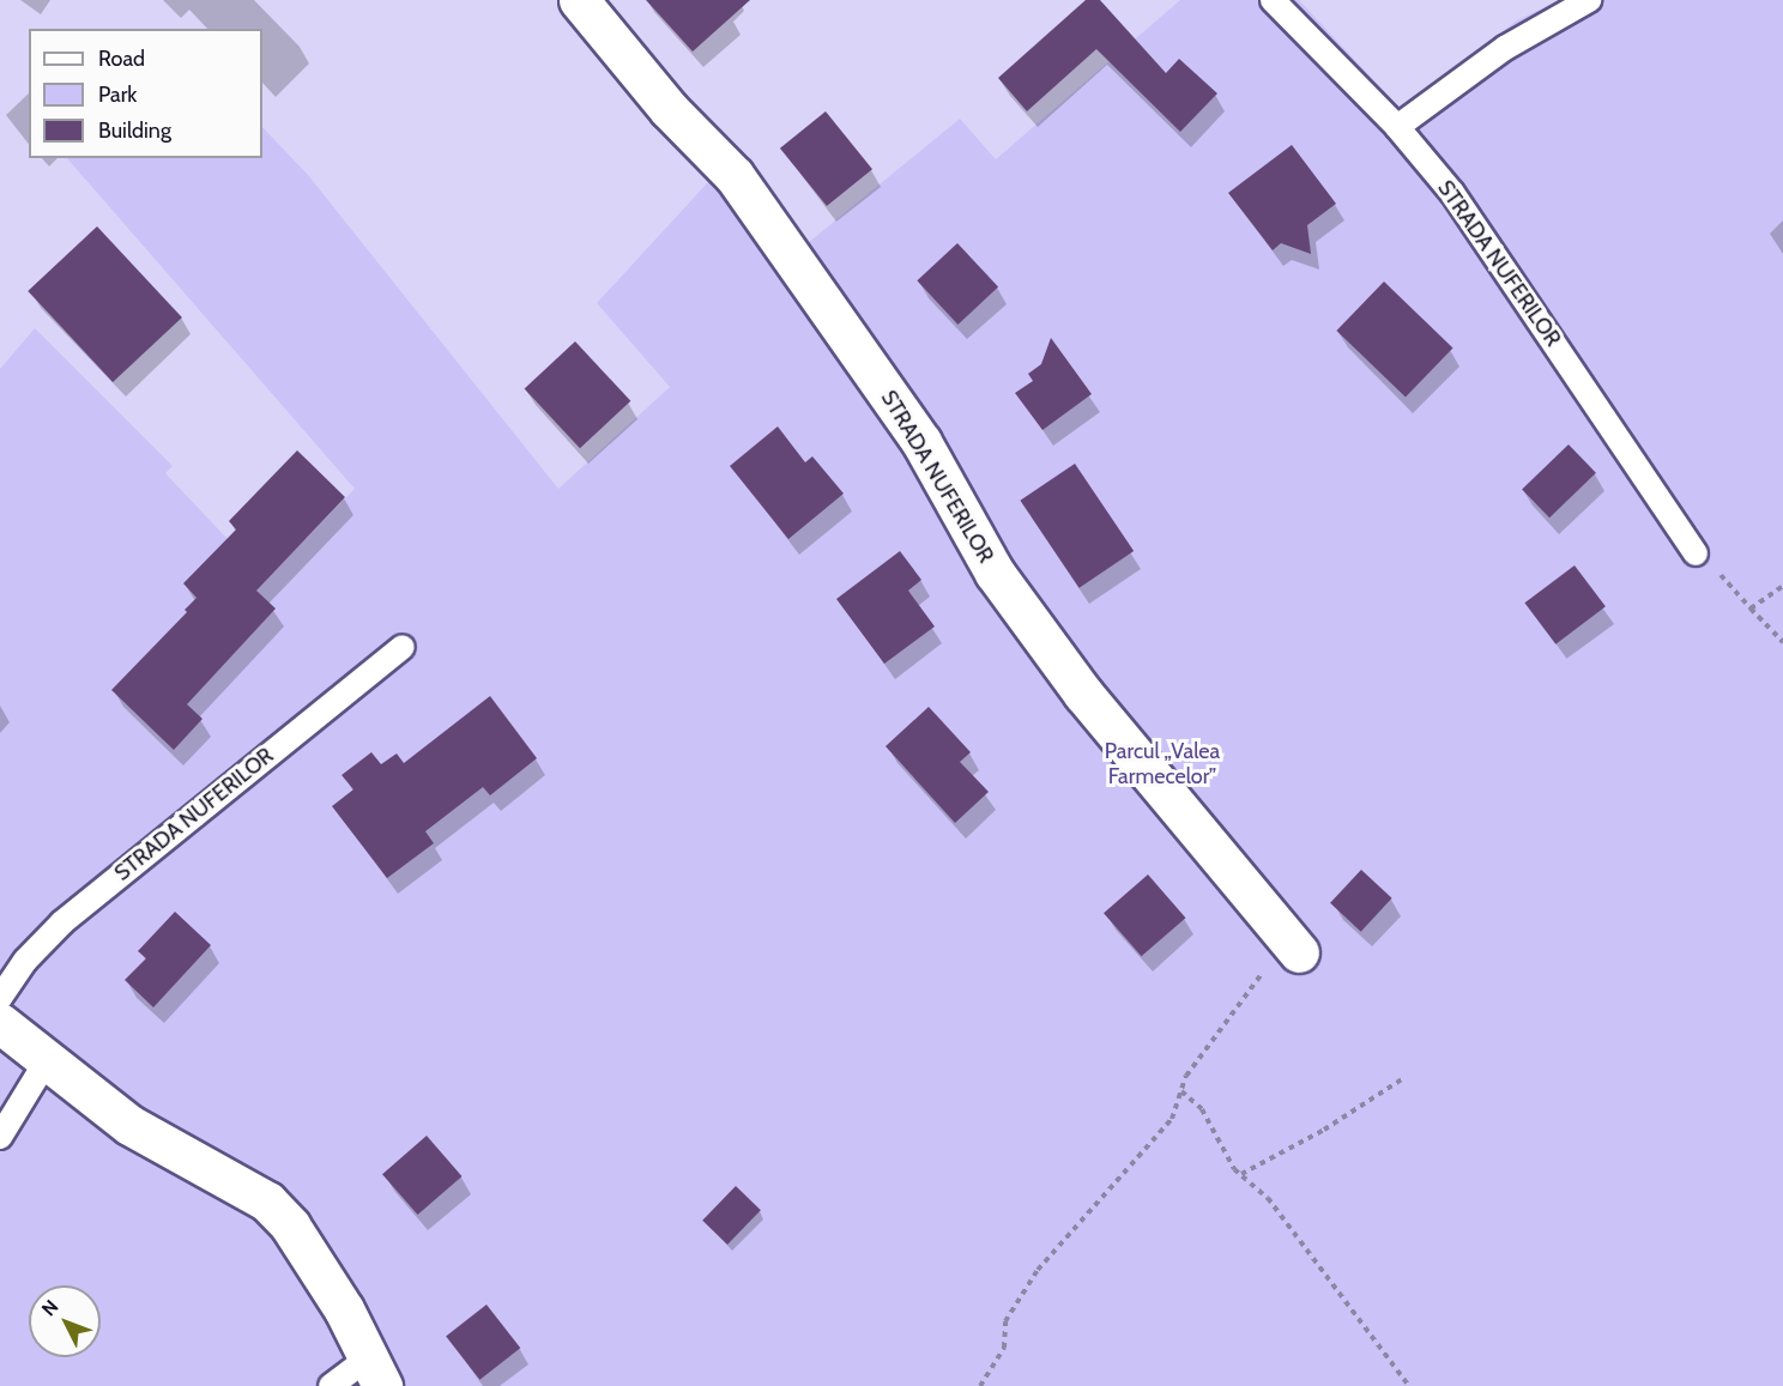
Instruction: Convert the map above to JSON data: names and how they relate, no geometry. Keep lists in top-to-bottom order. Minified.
{"streets":{"street":["STRADA NUFERILOR"]},"parks":["Parcul „Valea Farmecelor”"],"legend":["Road","Park","Building"],"north":"top left"}
